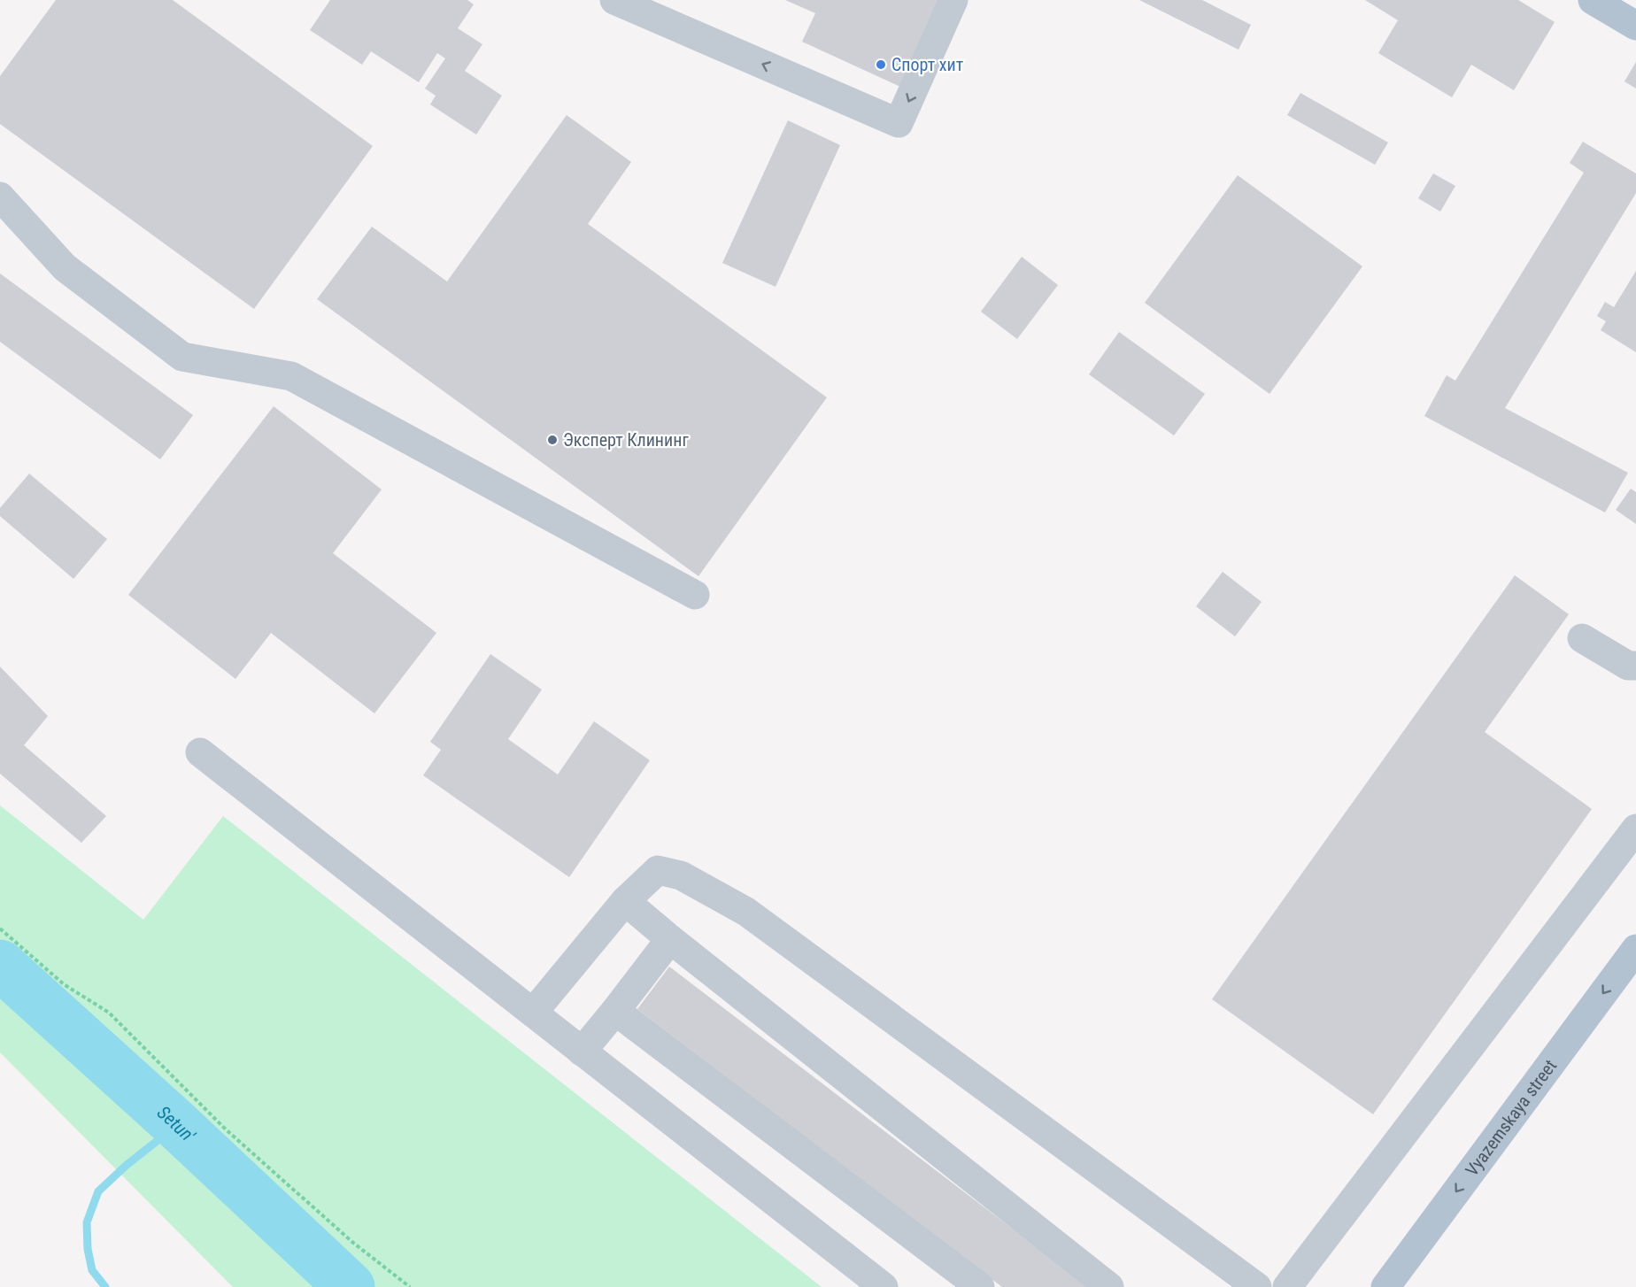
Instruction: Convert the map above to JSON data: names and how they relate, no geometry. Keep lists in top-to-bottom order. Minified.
{"streets":{"main road":["Vyazemskaya street"]},"one_way":["Vyazemskaya street"],"water":["Setun'"],"places":["Спорт хит","Эксперт Клининг"]}
